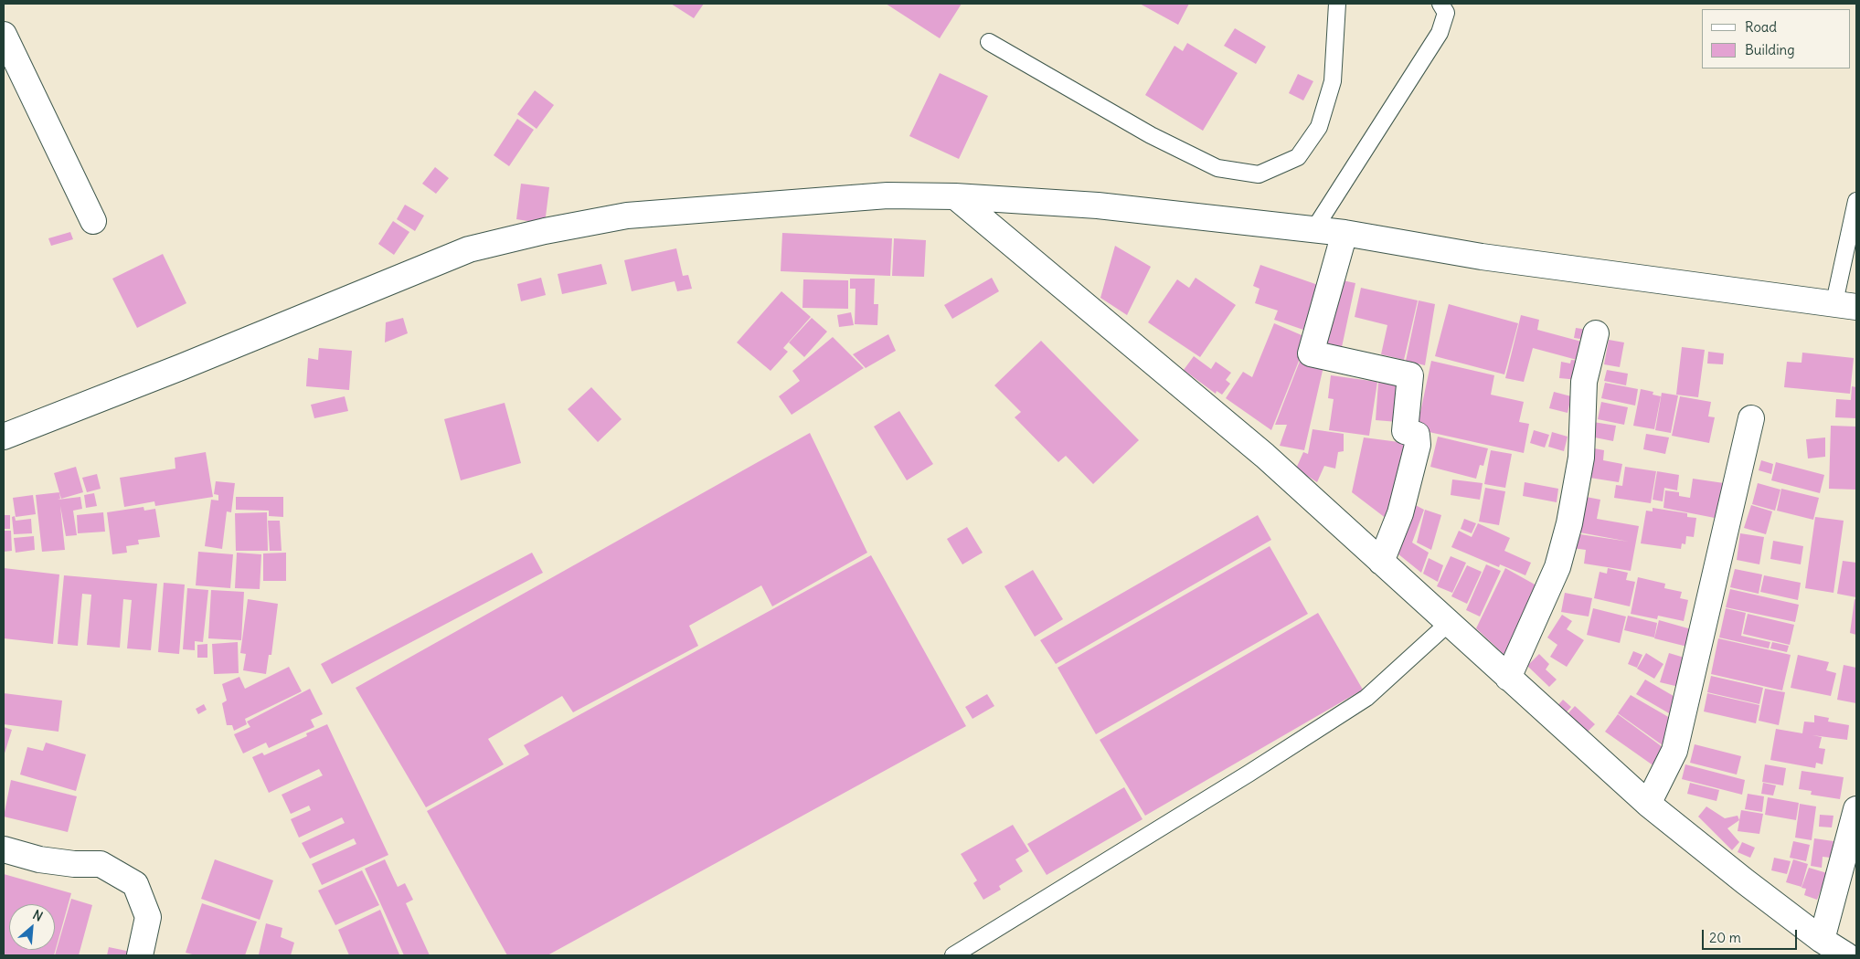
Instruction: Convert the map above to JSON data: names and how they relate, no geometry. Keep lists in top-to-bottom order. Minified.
{"legend":["Road","Building"],"scale_bar":"20 m","north":"top right"}
